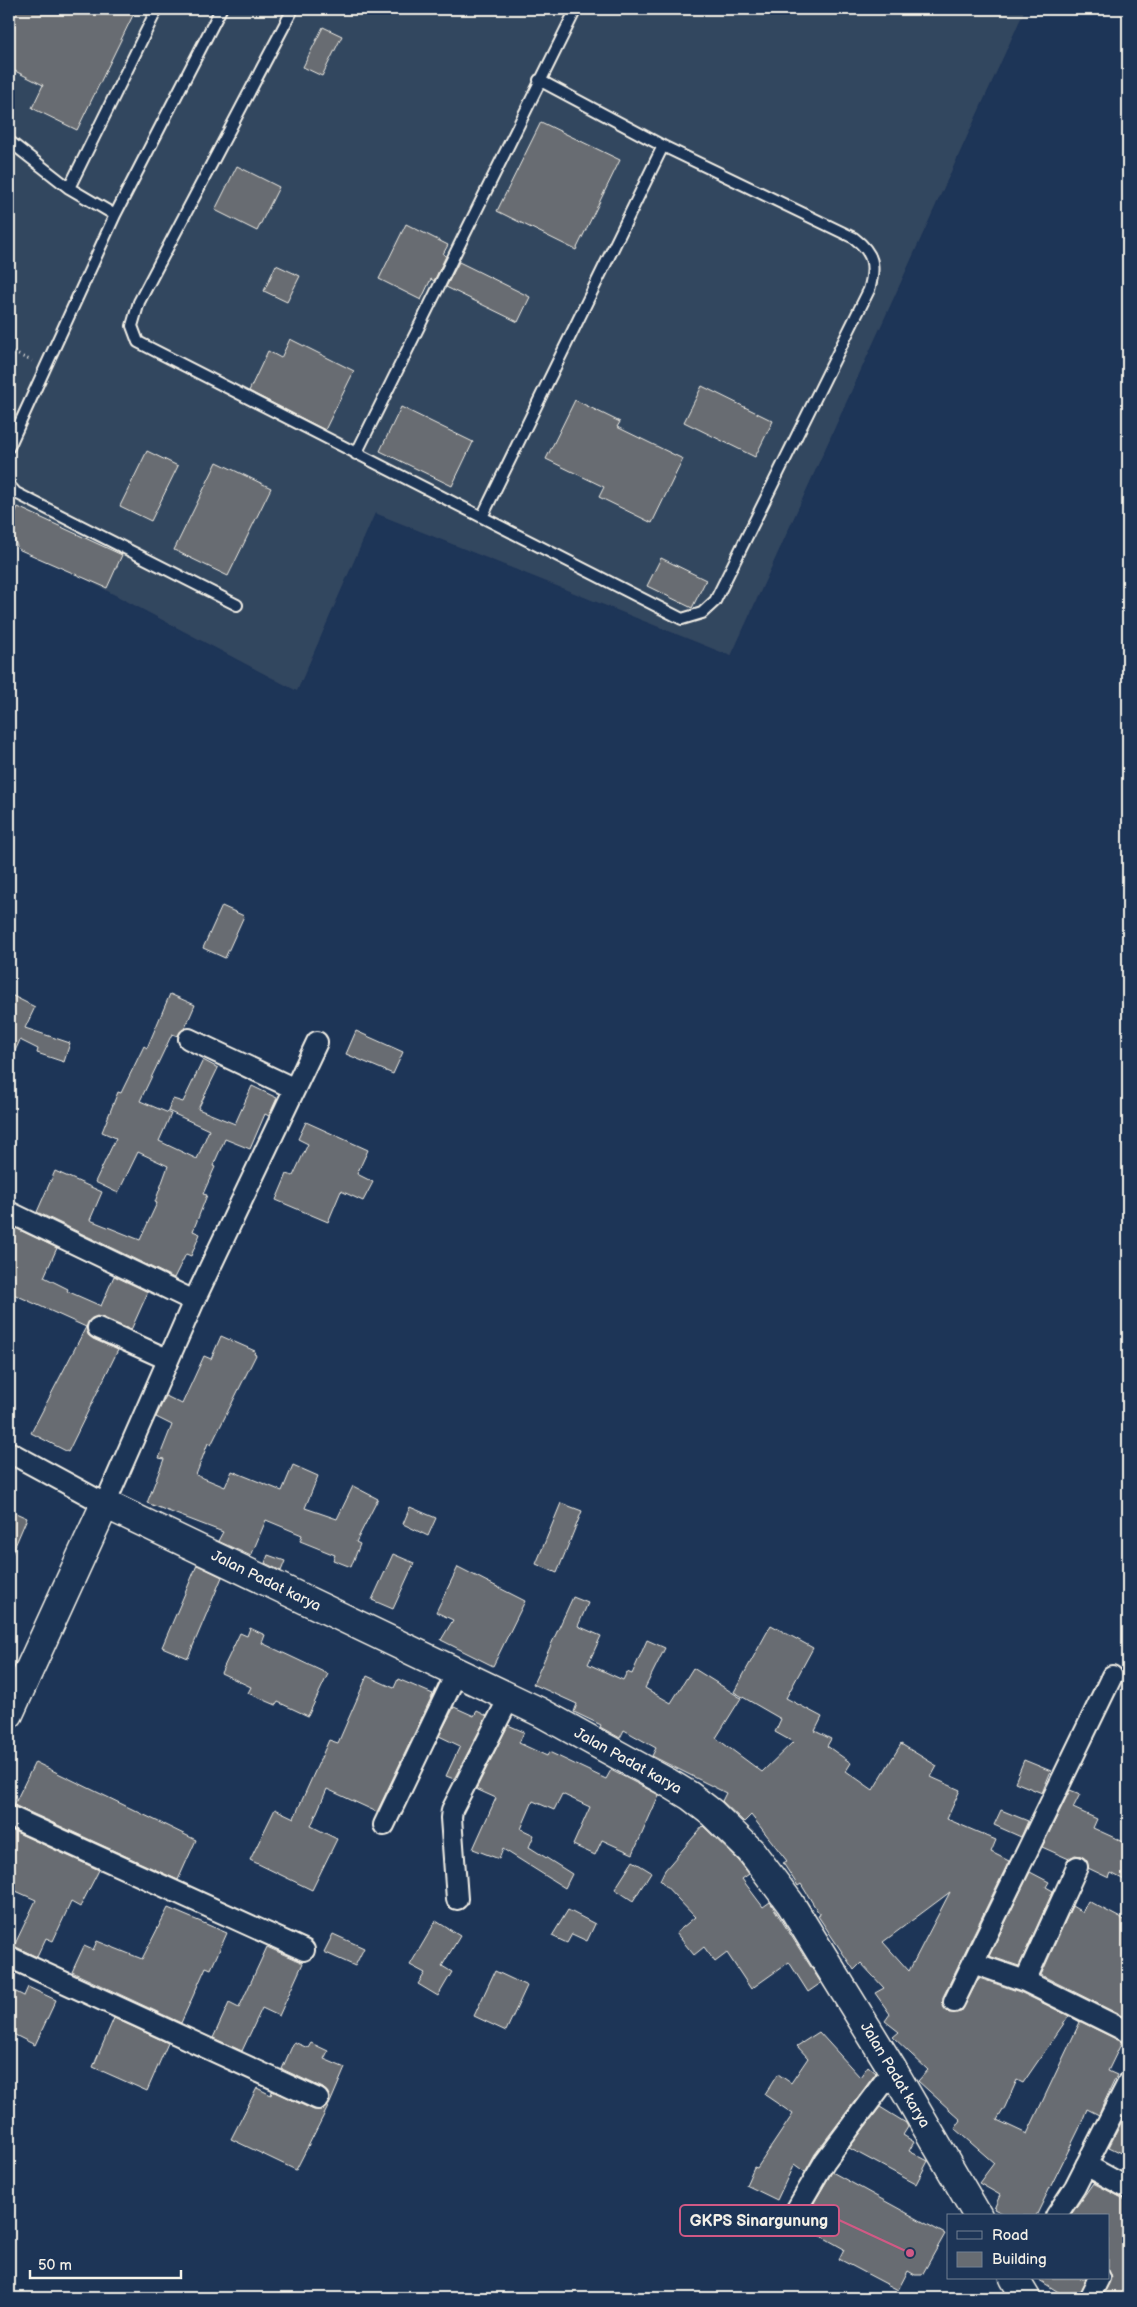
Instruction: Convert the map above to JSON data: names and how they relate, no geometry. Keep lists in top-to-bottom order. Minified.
{"streets":{"main road":["Jalan Padat karya"]},"places":["GKPS Sinargunung"],"legend":["Road","Building"],"scale_bar":"50 m"}
